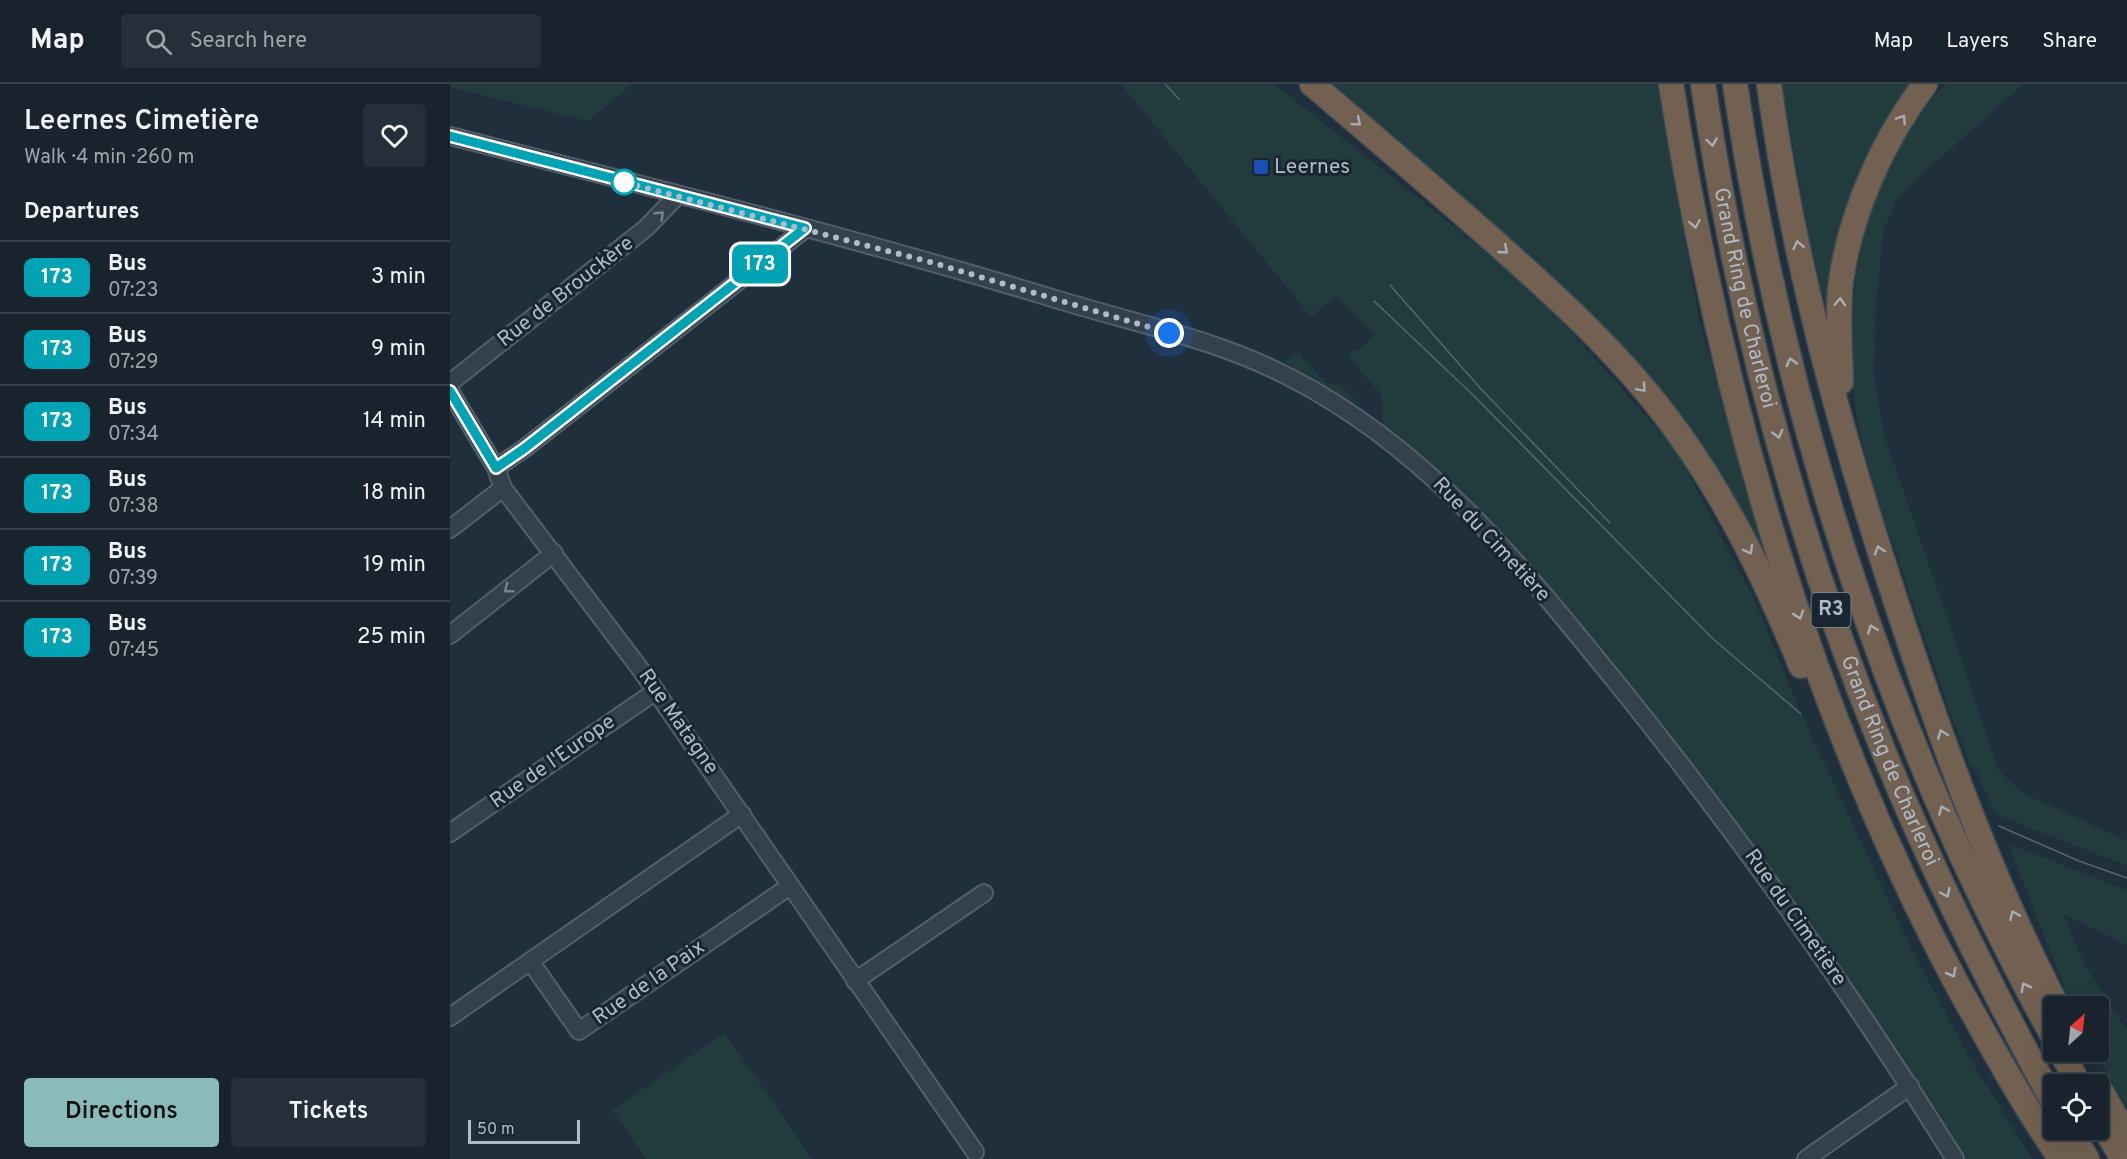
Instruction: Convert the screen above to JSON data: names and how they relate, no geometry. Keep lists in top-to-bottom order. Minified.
{"streets":{"highway":["Grand Ring de Charleroi","R3"],"street":["Rue de Brouckère","Rue du Cimetière","Rue Matagne","Rue de l'Europe","Rue de la Paix"]},"crossings":[["Rue de Brouckère","Rue du Cimetière"],["Rue Matagne","Rue de l'Europe"],["Rue Matagne","Rue de la Paix"]],"places":{"transit":["Leernes"]},"lines":["bus line 173"],"scale_bar":"50 m","north":"top right","page":{"header":"Map","search":"Search here","nav":["Map","Layers","Share"],"heading":[["Leernes Cimetière","Walk · 4 min · 260 m"],"Departures"],"on_map":"173","list":[{"mark":"173","name":"Bus","note":"07:23","value":"3 min"},{"mark":"173","name":"Bus","note":"07:29","value":"9 min"},{"mark":"173","name":"Bus","note":"07:34","value":"14 min"},{"mark":"173","name":"Bus","note":"07:38","value":"18 min"},{"mark":"173","name":"Bus","note":"07:39","value":"19 min"},{"mark":"173","name":"Bus","note":"07:45","value":"25 min"}],"buttons":["Directions","Tickets"],"scale":"50 m"}}
